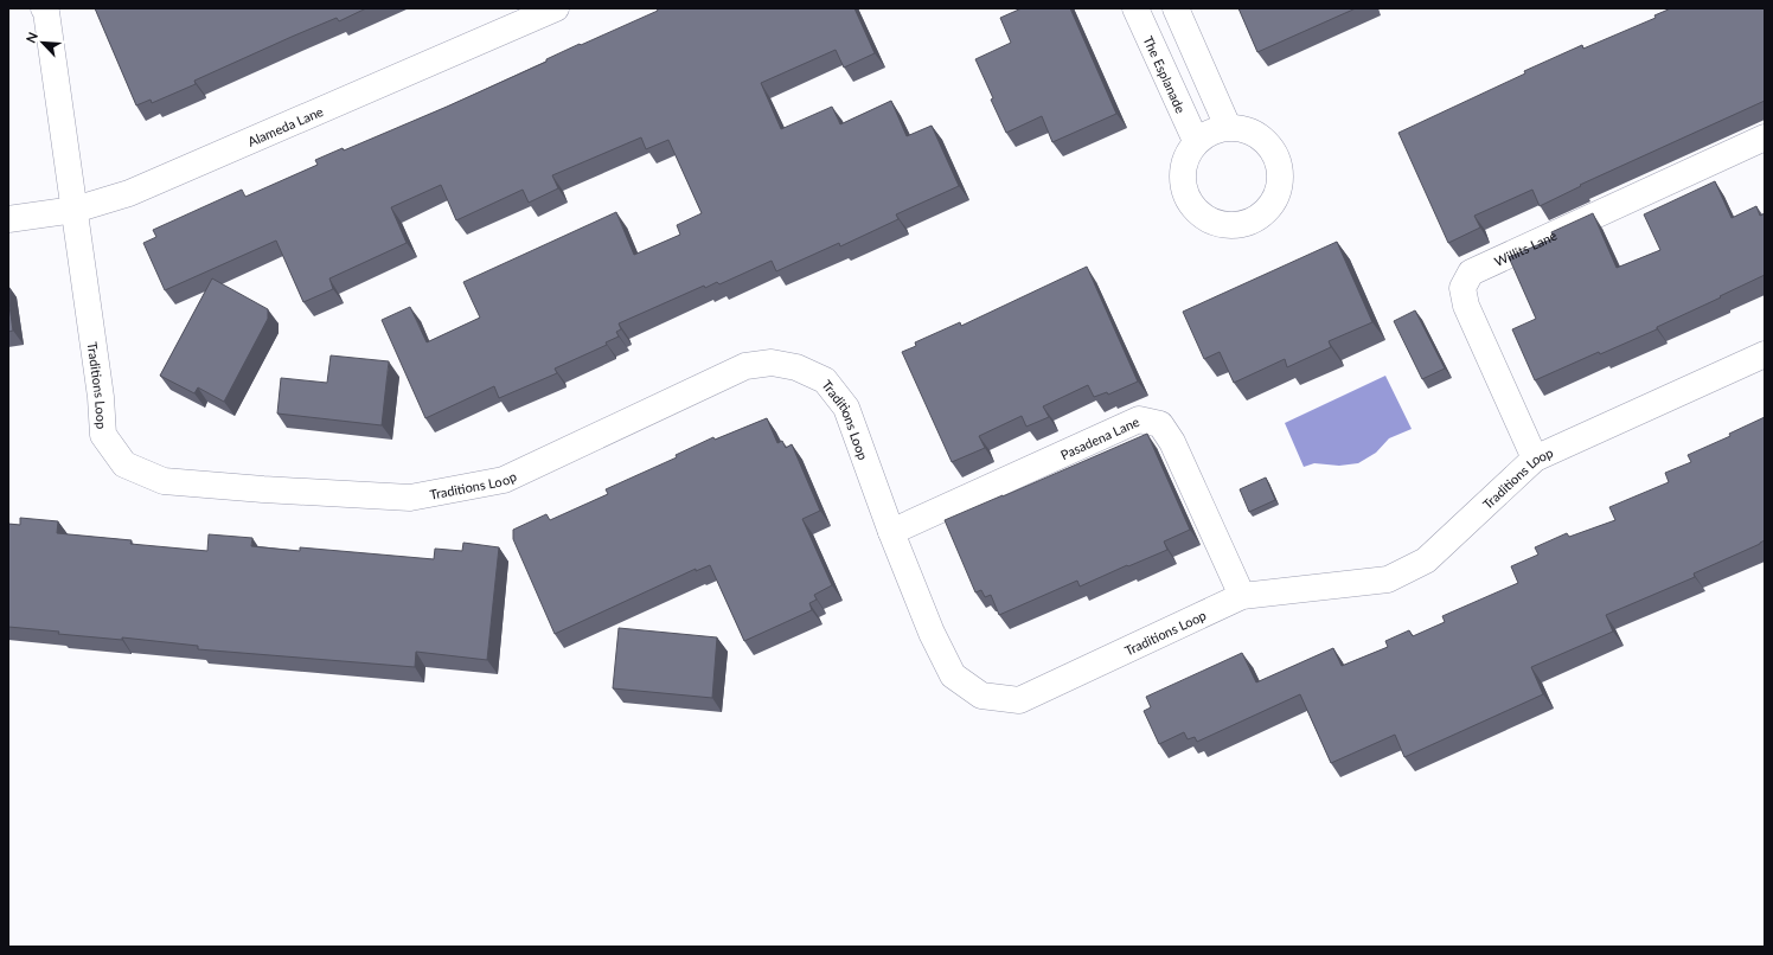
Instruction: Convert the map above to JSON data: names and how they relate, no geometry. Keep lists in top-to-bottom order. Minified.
{"streets":{"street":["The Esplanade","Alameda Lane","Willits Lane","Traditions Loop","Pasadena Lane"]},"crossings":[["Alameda Lane","Traditions Loop"],["Willits Lane","Traditions Loop"],["Traditions Loop","Pasadena Lane"]],"north":"top left"}
